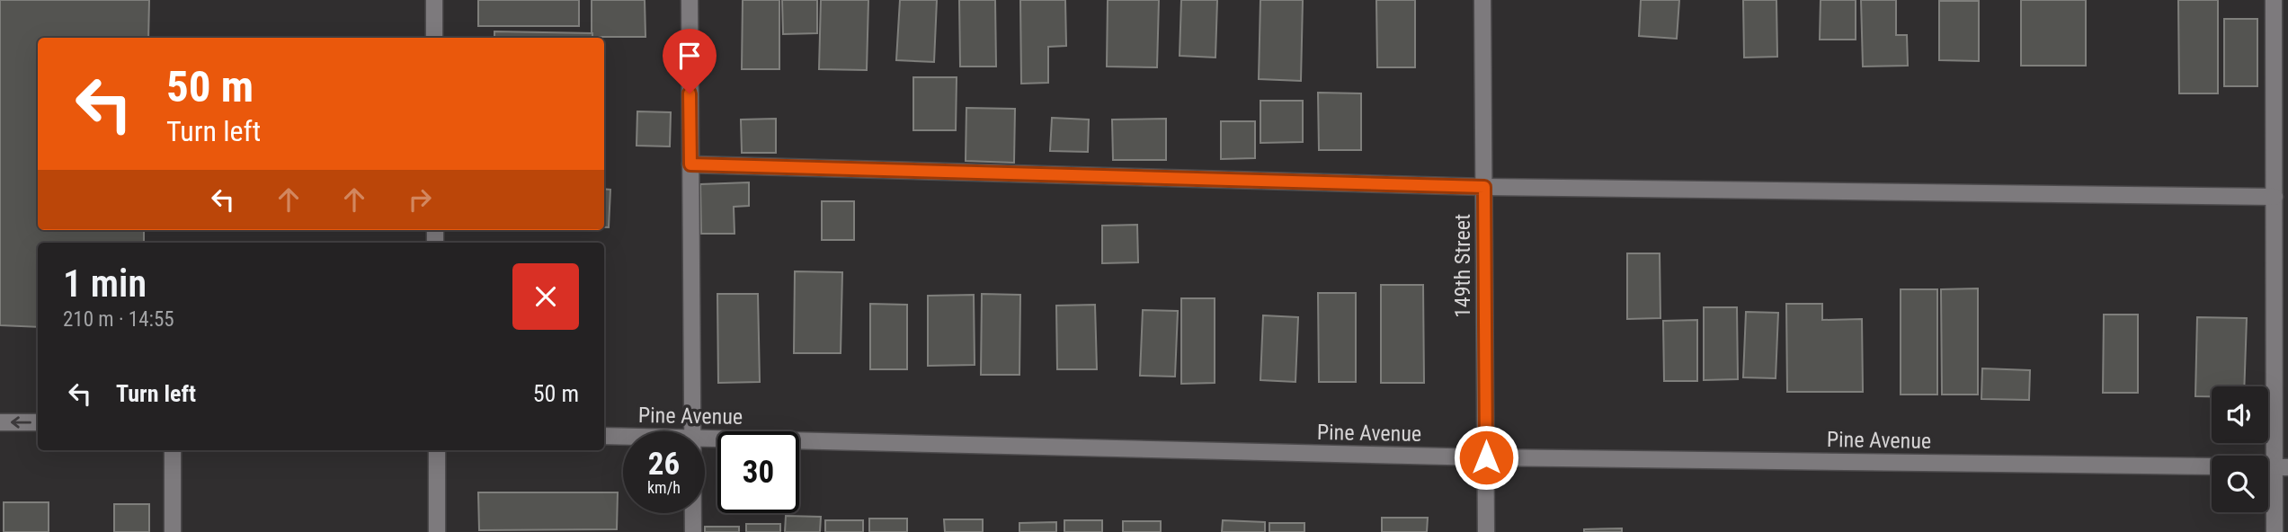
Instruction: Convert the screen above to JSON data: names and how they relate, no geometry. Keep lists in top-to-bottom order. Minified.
{"streets":{"street":["149th Street","Pine Avenue"]},"crossings":[["149th Street","Pine Avenue"]],"page":{"turn":["50 m","Turn left"],"heading":["1 min","210 m · 14:55"],"list":[{"name":"Turn left","value":"50 m"}],"speed":"26 km/h","limit":"30"}}
